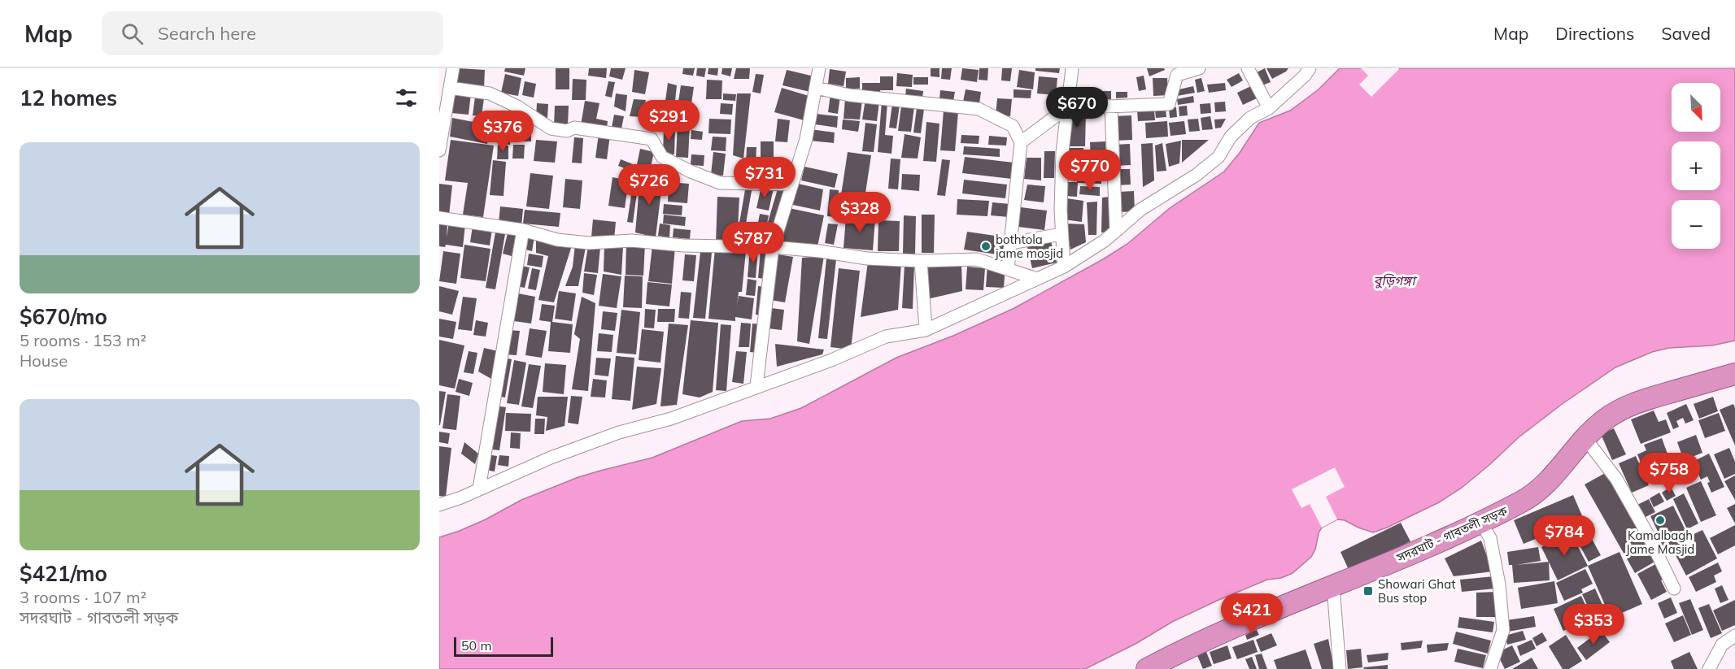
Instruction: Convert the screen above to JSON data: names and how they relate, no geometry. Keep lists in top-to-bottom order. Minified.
{"streets":{"highway":["সদরঘাট - গাবতলী সড়ক"]},"water":["বুড়িগঙ্গা"],"places":{"other":["bothtola jame mosjid","Kamalbagh Jame Masjid"],"transit":["Showari Ghat Bus stop"]},"scale_bar":"50 m","north":"bottom right","page":{"header":"Map","search":"Search here","nav":["Map","Directions","Saved"],"heading":"12 homes","map_buttons":["+","−"],"price":["$670","$291","$376","$770","$731","$726","$328","$787","$758","$784","$421","$353"],"list":[{"name":"$670/mo","note":"5 rooms · 153 m² · House"},{"name":"$421/mo","note":"3 rooms · 107 m² · সদরঘাট - গাবতলী সড়ক"}],"scale":"50 m"}}
